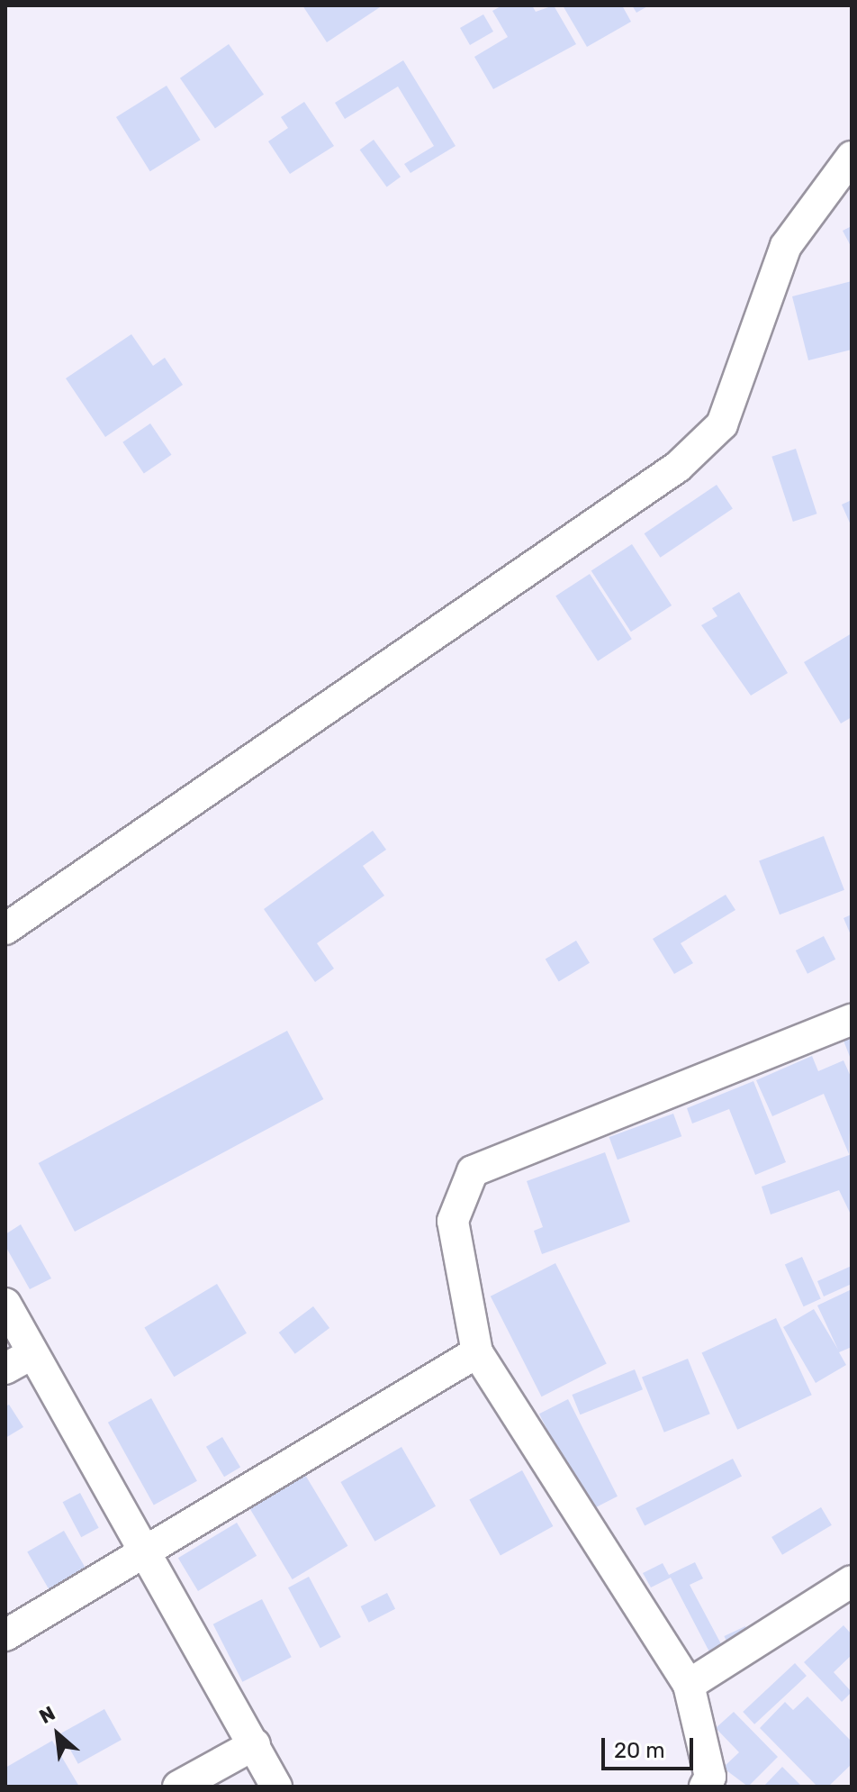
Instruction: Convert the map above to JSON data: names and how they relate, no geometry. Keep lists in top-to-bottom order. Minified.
{"scale_bar":"20 m","north":"top left"}
